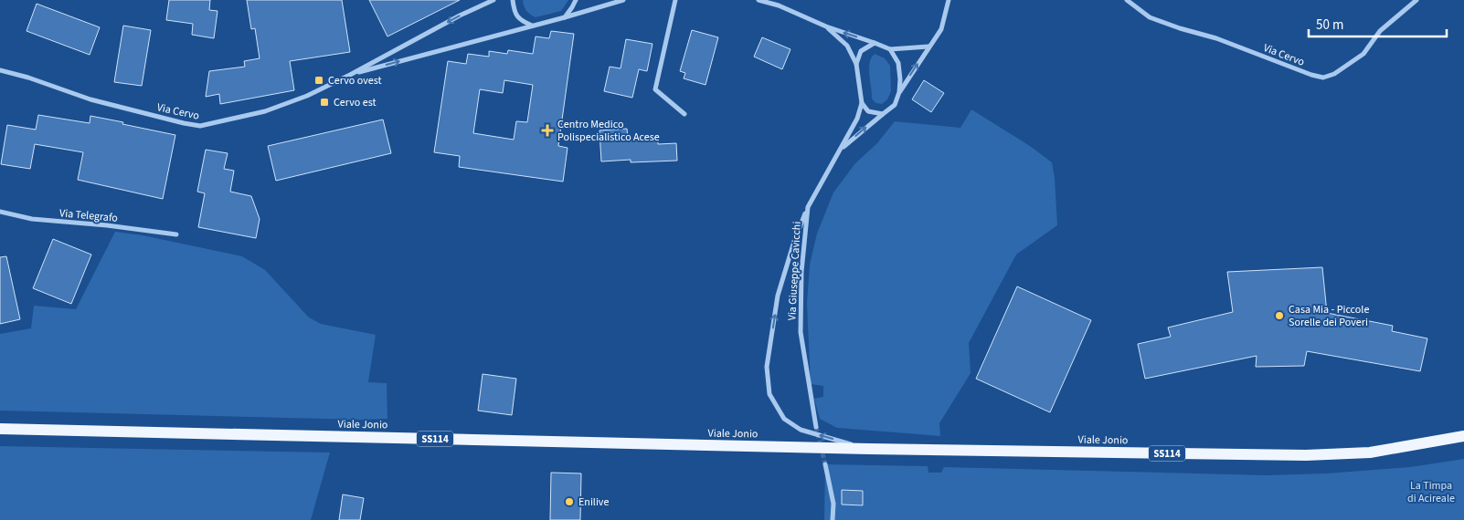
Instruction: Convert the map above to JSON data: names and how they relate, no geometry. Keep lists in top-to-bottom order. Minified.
{"streets":{"main road":["Viale Jonio","SS114"],"street":["Via Cervo","Via Telegrafo","Via Giuseppe Cavicchi"]},"parks":["La Timpa di Acireale"],"places":{"transit":["Cervo ovest","Cervo est"],"health":["Centro Medico Polispecialistico Acese"],"other":["Casa Mia - Piccole Sorelle dei Poveri","Enilive"]},"scale_bar":"50 m"}
